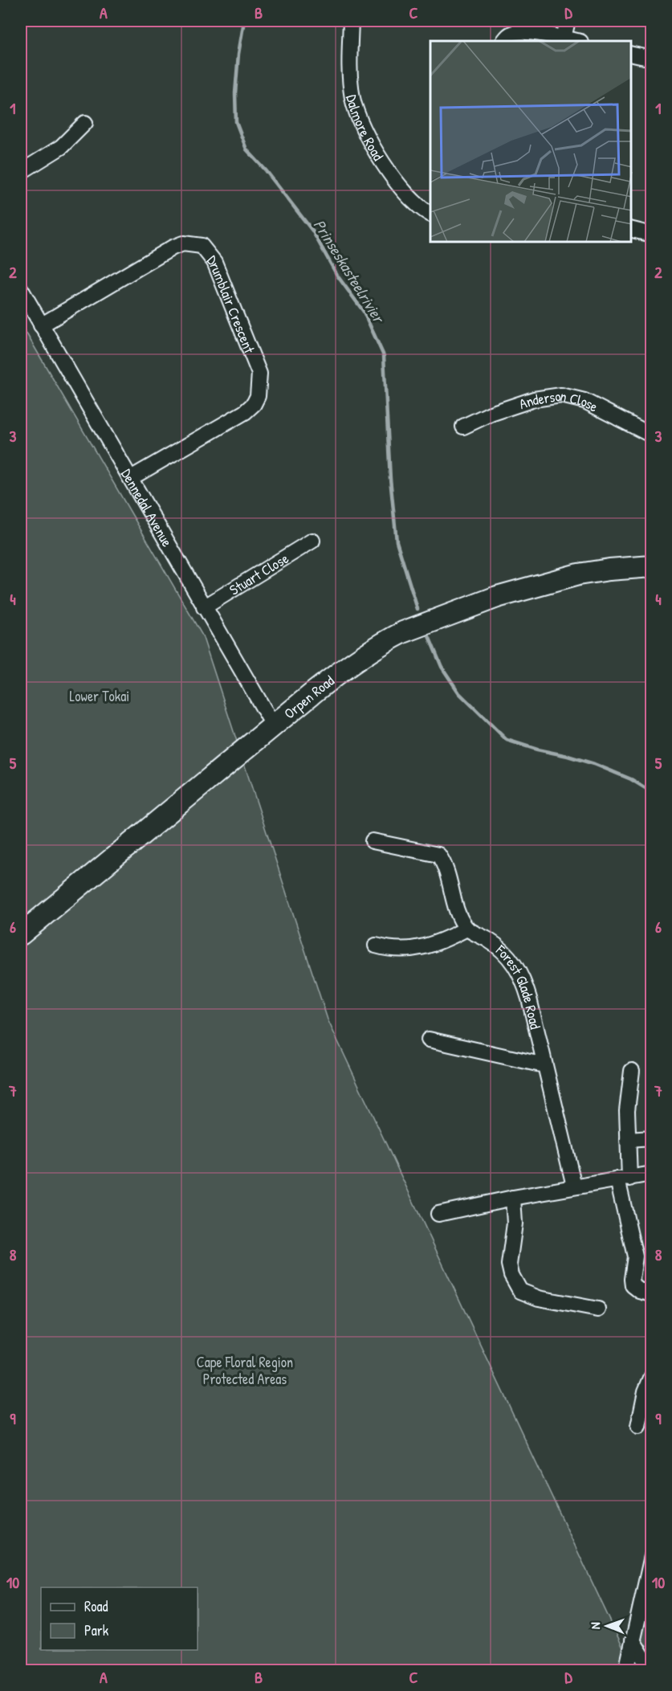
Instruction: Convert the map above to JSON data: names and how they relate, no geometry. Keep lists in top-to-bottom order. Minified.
{"streets":{"main road":["Orpen Road"],"street":["Dalmore Road","Drumblair Crescent","Anderson Close","Dennedal Avenue","Stuart Close","Forest Glade Road"]},"crossings":[["Drumblair Crescent","Dennedal Avenue"],["Dennedal Avenue","Stuart Close"],["Dennedal Avenue","Orpen Road"]],"water":["Prinseskasteelrivier"],"parks":["Lower Tokai","Cape Floral Region Protected Areas"],"legend":["Road","Park"],"north":"left","grid":{"columns":["A","B","C","D"],"rows":["1","2","3","4","5","6","7","8","9","10"]}}
